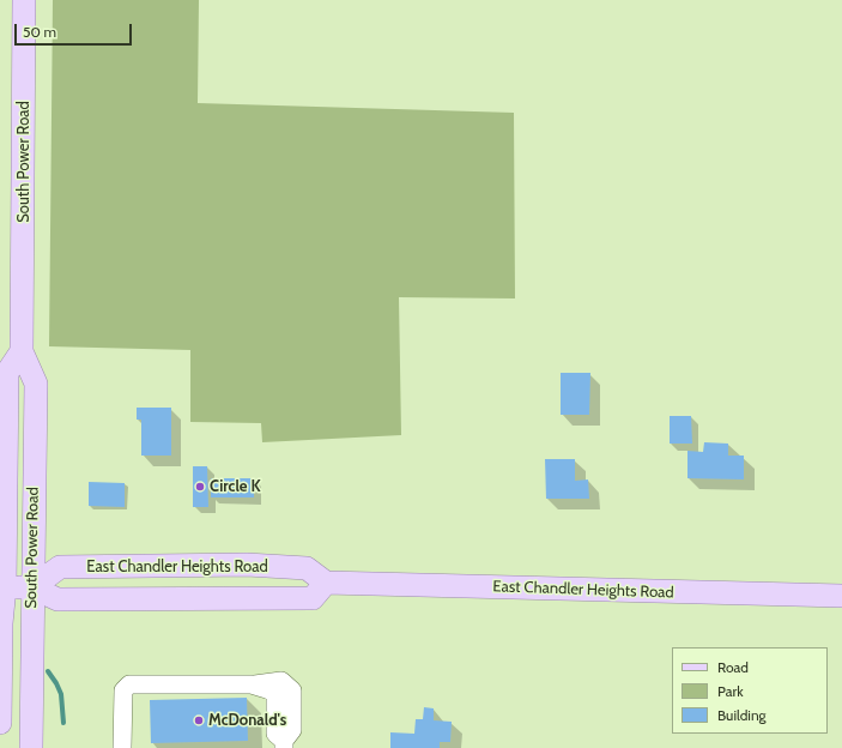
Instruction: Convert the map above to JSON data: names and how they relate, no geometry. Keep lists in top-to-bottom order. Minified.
{"streets":{"main road":["South Power Road","East Chandler Heights Road"]},"crossings":[["South Power Road","East Chandler Heights Road"]],"places":["Circle K","McDonald's"],"legend":["Road","Park","Building"],"scale_bar":"50 m"}
